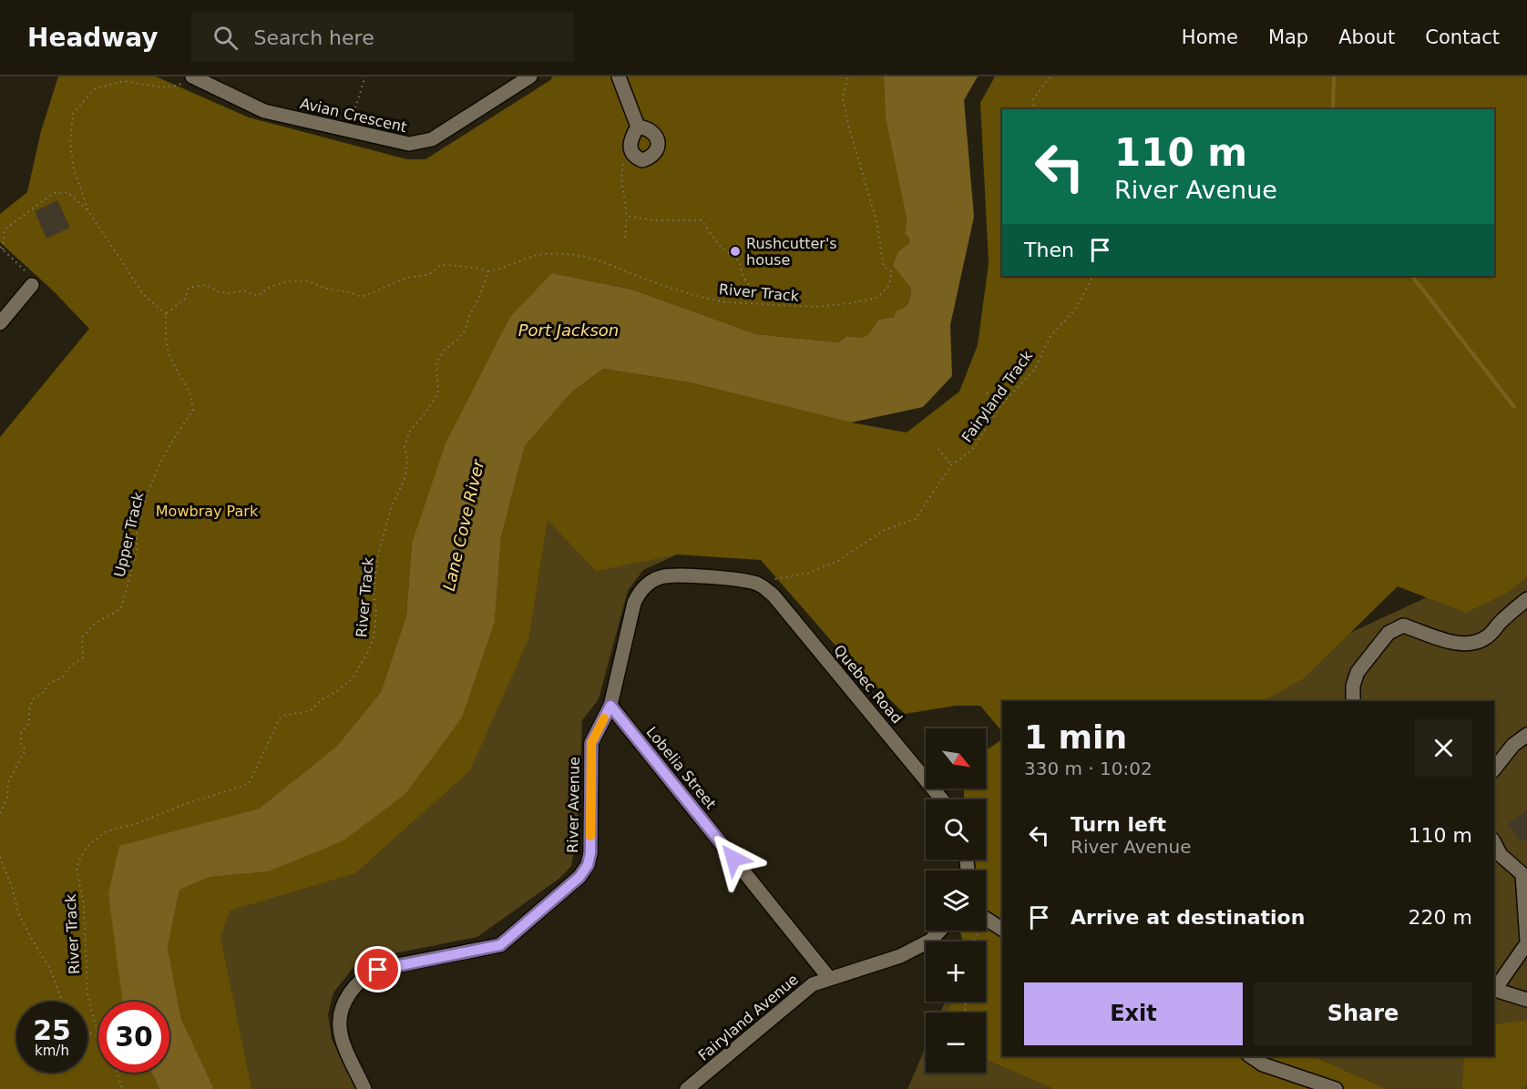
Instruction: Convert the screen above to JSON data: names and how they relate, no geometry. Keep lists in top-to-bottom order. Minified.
{"streets":{"street":["Avian Crescent","Quebec Road","Lobelia Street","River Avenue","Fairyland Avenue"],"path":["River Track","Fairyland Track","Upper Track"]},"crossings":[["Fairyland Track","Quebec Road"],["Fairyland Track","River Avenue"],["Quebec Road","River Avenue"],["Lobelia Street","River Avenue"],["Lobelia Street","Fairyland Avenue"]],"water":["Port Jackson","Lane Cove River"],"parks":["Mowbray Park"],"places":["Rushcutter's house"],"north":"bottom right","page":{"header":"Headway","search":"Search here","nav":["Home","Map","About","Contact"],"turn":["110 m","River Avenue"],"then":"Then","heading":["1 min","330 m · 10:02"],"map_buttons":["+","−"],"list":[{"name":"Turn left","note":"River Avenue","value":"110 m"},{"name":"Arrive at destination","value":"220 m"}],"buttons":["Exit","Share"],"speed":"25 km/h","limit":"30"}}
